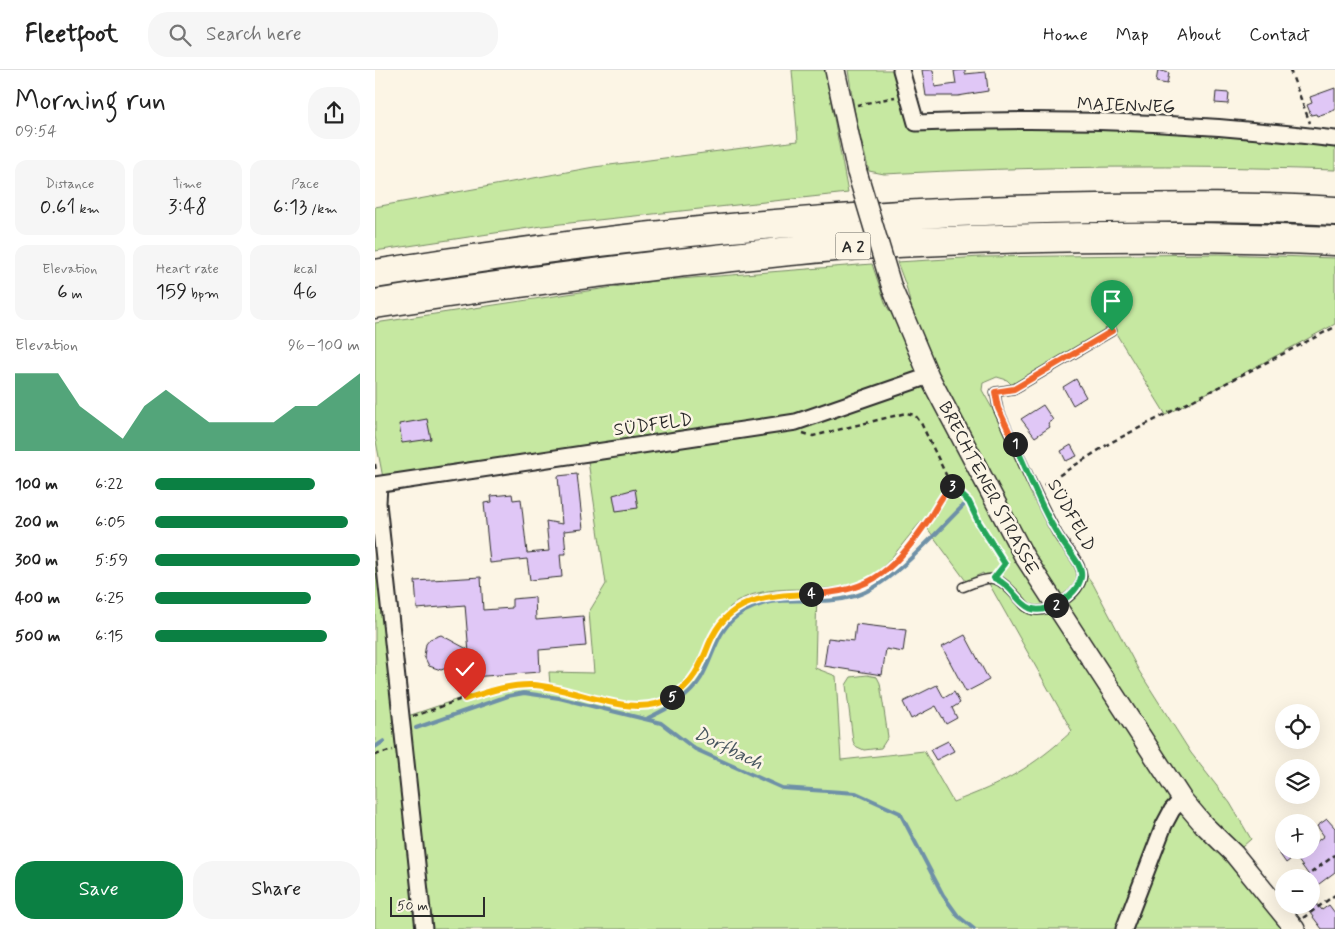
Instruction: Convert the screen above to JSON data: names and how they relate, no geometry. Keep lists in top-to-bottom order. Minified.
{"streets":{"highway":["A 2"],"street":["MAIENWEG","SÜDFELD","BRECHTENER STRASSE"]},"crossings":[["SÜDFELD","BRECHTENER STRASSE"]],"water":["Dorfbach"],"scale_bar":"50 m","page":{"header":"Fleetfoot","search":"Search here","nav":["Home","Map","About","Contact"],"heading":["Morning run","09:54"],"stats":[["Distance","0.61 km"],["Time","3:48"],["Pace","6:13 /km"],["Elevation","6 m"],["Heart rate","159 bpm"],["kcal","46"]],"chart":["Elevation","96–100 m"],"pins":["1","3","4","2","5"],"list":[{"name":"100 m","note":"6:22"},{"name":"200 m","note":"6:05"},{"name":"300 m","note":"5:59"},{"name":"400 m","note":"6:25"},{"name":"500 m","note":"6:15"}],"map_buttons":["+","−"],"buttons":["Save","Share"],"scale":"50 m"}}
